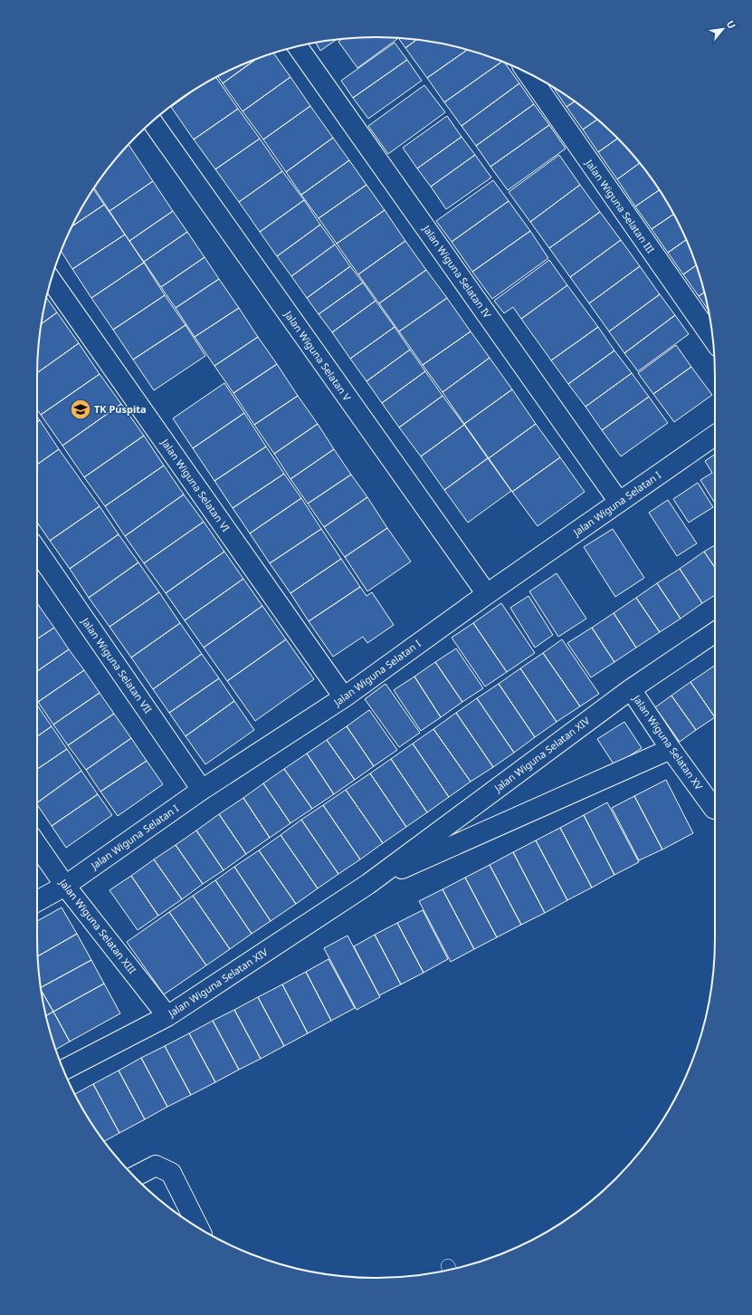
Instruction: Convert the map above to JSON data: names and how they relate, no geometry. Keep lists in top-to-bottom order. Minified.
{"streets":{"street":["Jalan Wiguna Selatan III","Jalan Wiguna Selatan IV","Jalan Wiguna Selatan V","Jalan Wiguna Selatan VI","Jalan Wiguna Selatan I","Jalan Wiguna Selatan VII","Jalan Wiguna Selatan XV","Jalan Wiguna Selatan XIV","Jalan Wiguna Selatan XIII"]},"crossings":[["Jalan Wiguna Selatan IV","Jalan Wiguna Selatan I"],["Jalan Wiguna Selatan V","Jalan Wiguna Selatan I"],["Jalan Wiguna Selatan VI","Jalan Wiguna Selatan I"],["Jalan Wiguna Selatan I","Jalan Wiguna Selatan VII"],["Jalan Wiguna Selatan I","Jalan Wiguna Selatan XIII"],["Jalan Wiguna Selatan XV","Jalan Wiguna Selatan XIV"],["Jalan Wiguna Selatan XIV","Jalan Wiguna Selatan XIII"]],"places":{"school or university":["TK Puspita"]},"north":"top right"}
